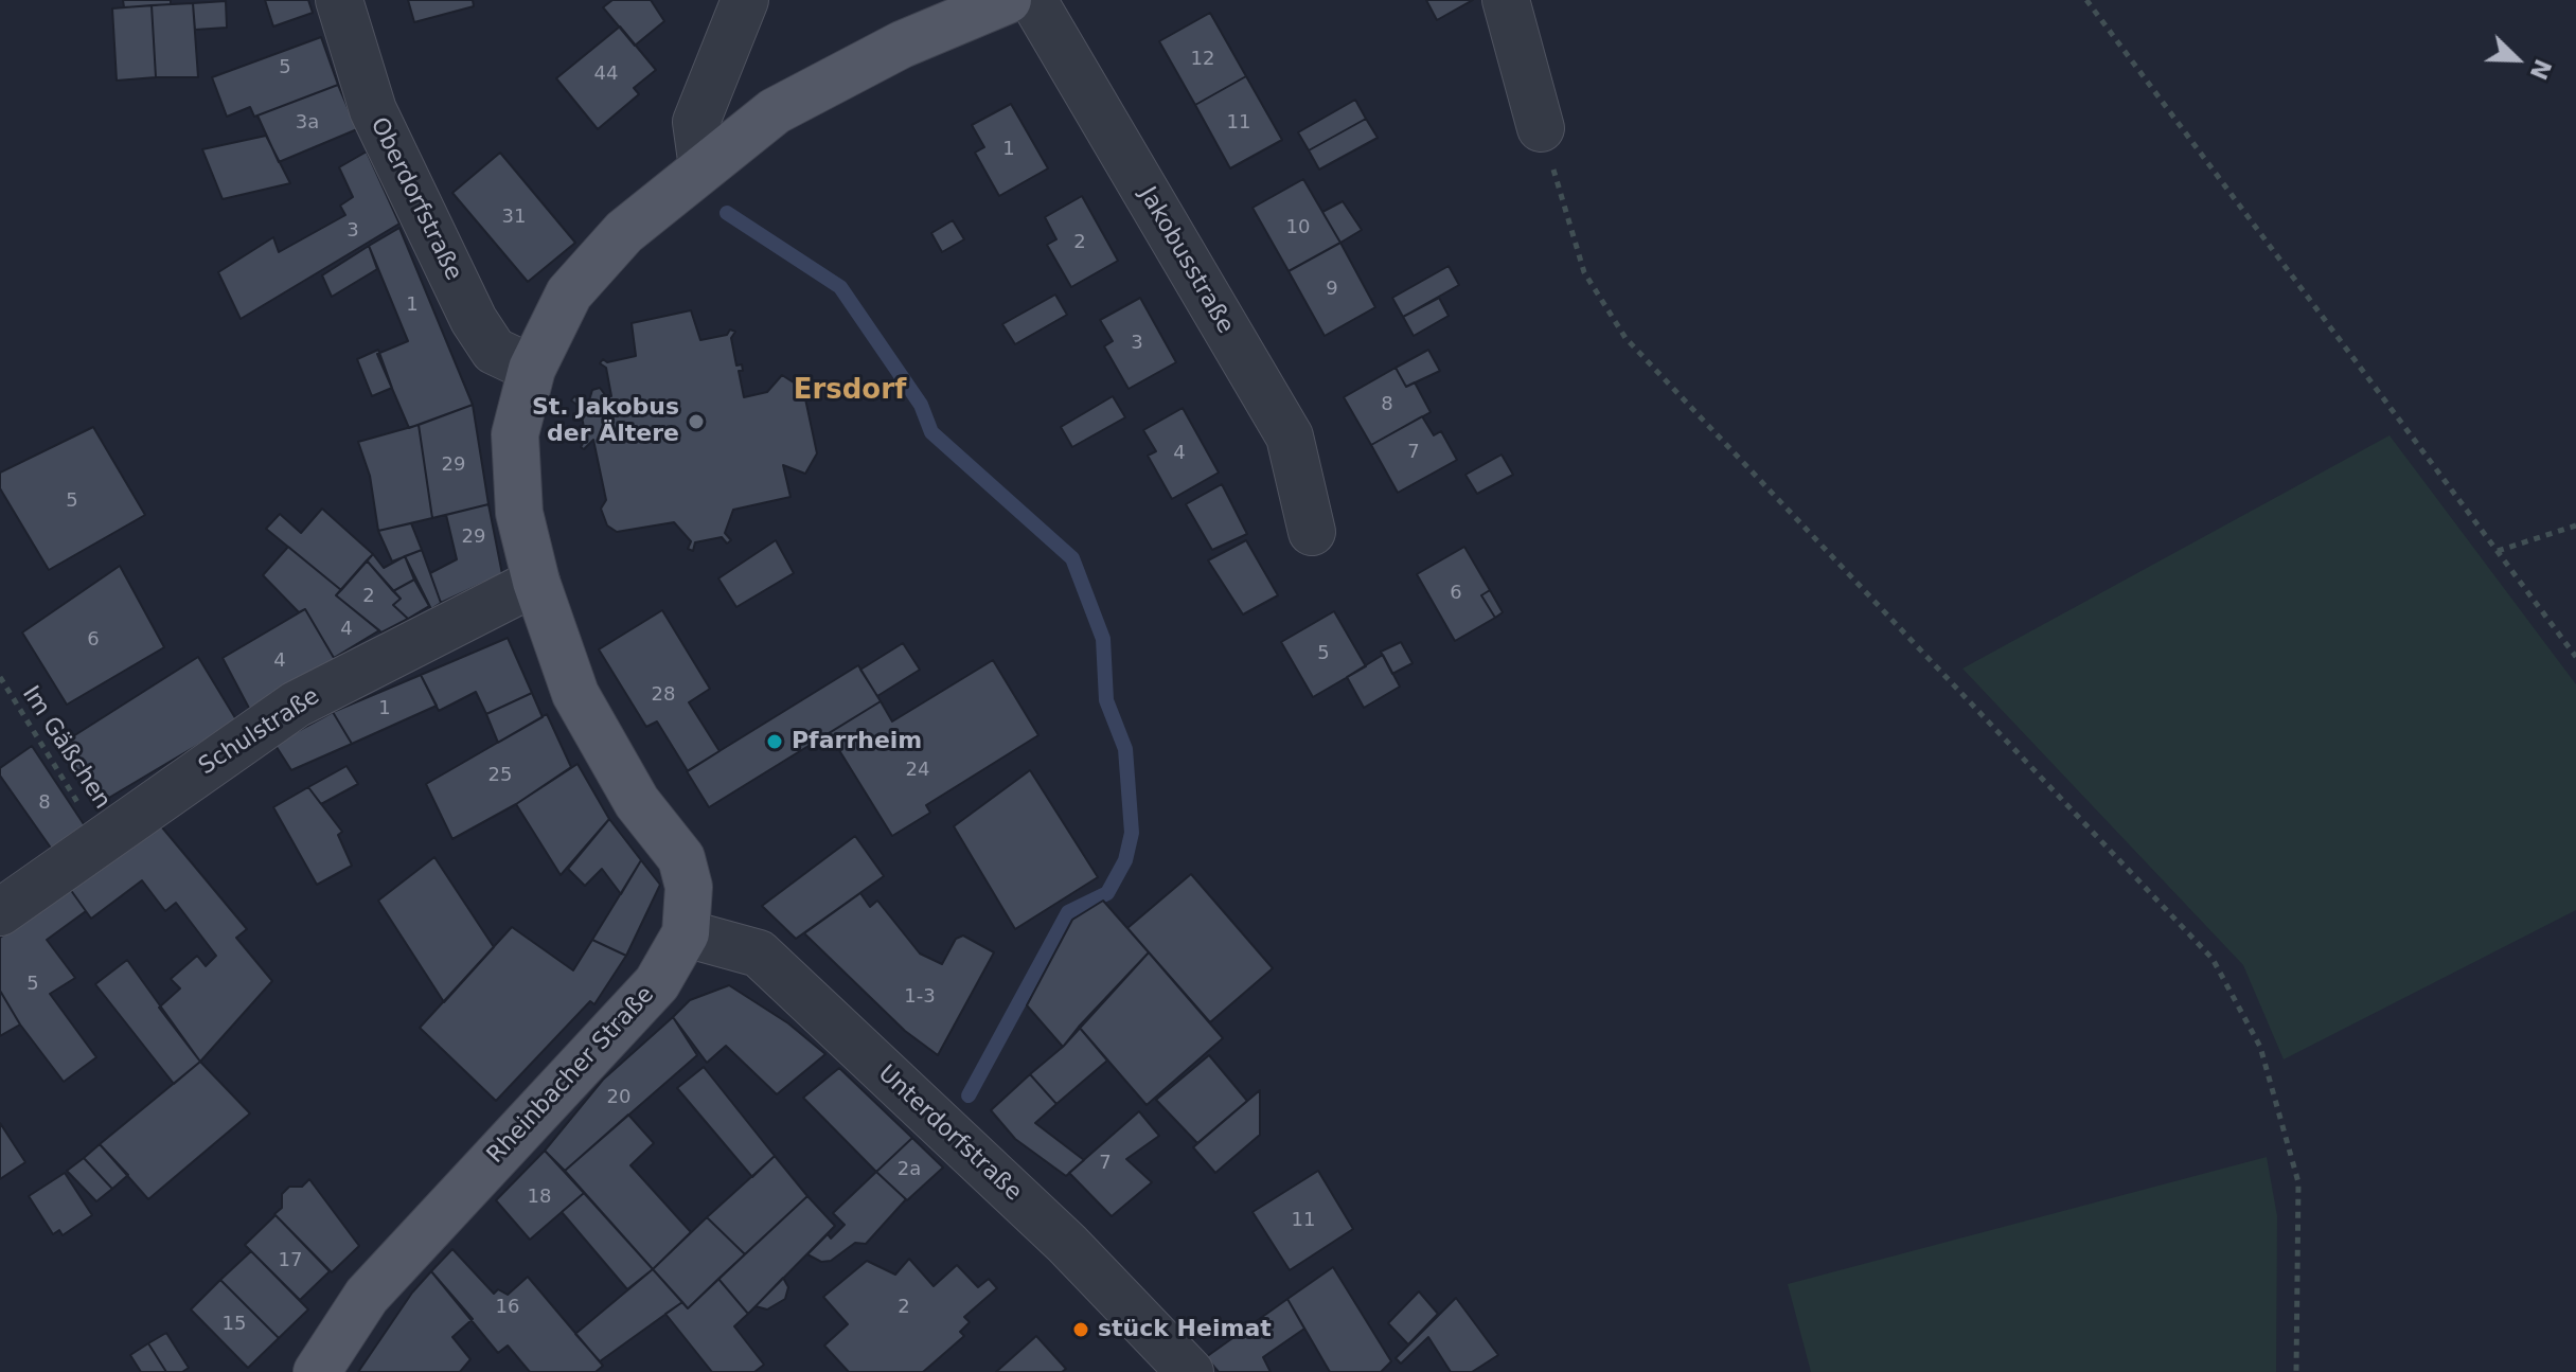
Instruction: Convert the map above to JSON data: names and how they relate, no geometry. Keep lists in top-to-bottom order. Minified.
{"streets":{"main road":["Rheinbacher Straße"],"street":["Oberdorfstraße","Jakobusstraße","Schulstraße","Unterdorfstraße"],"path":["Im Gäßchen"]},"crossings":[["Oberdorfstraße","Rheinbacher Straße"],["Schulstraße","Im Gäßchen"],["Schulstraße","Rheinbacher Straße"],["Rheinbacher Straße","Unterdorfstraße"]],"districts":["Ersdorf"],"places":["St. Jakobus der Ältere","Pfarrheim","stück Heimat"],"house_numbers":["12","5","44","3a","11","1","31","10","3","2","9","1","3","8","7","4","29","5","29","6","2","4","6","5","4","28","1","24","25","8","5","1-3","20","7","2a","18","11","17","16","2","15"],"north":"bottom right"}
